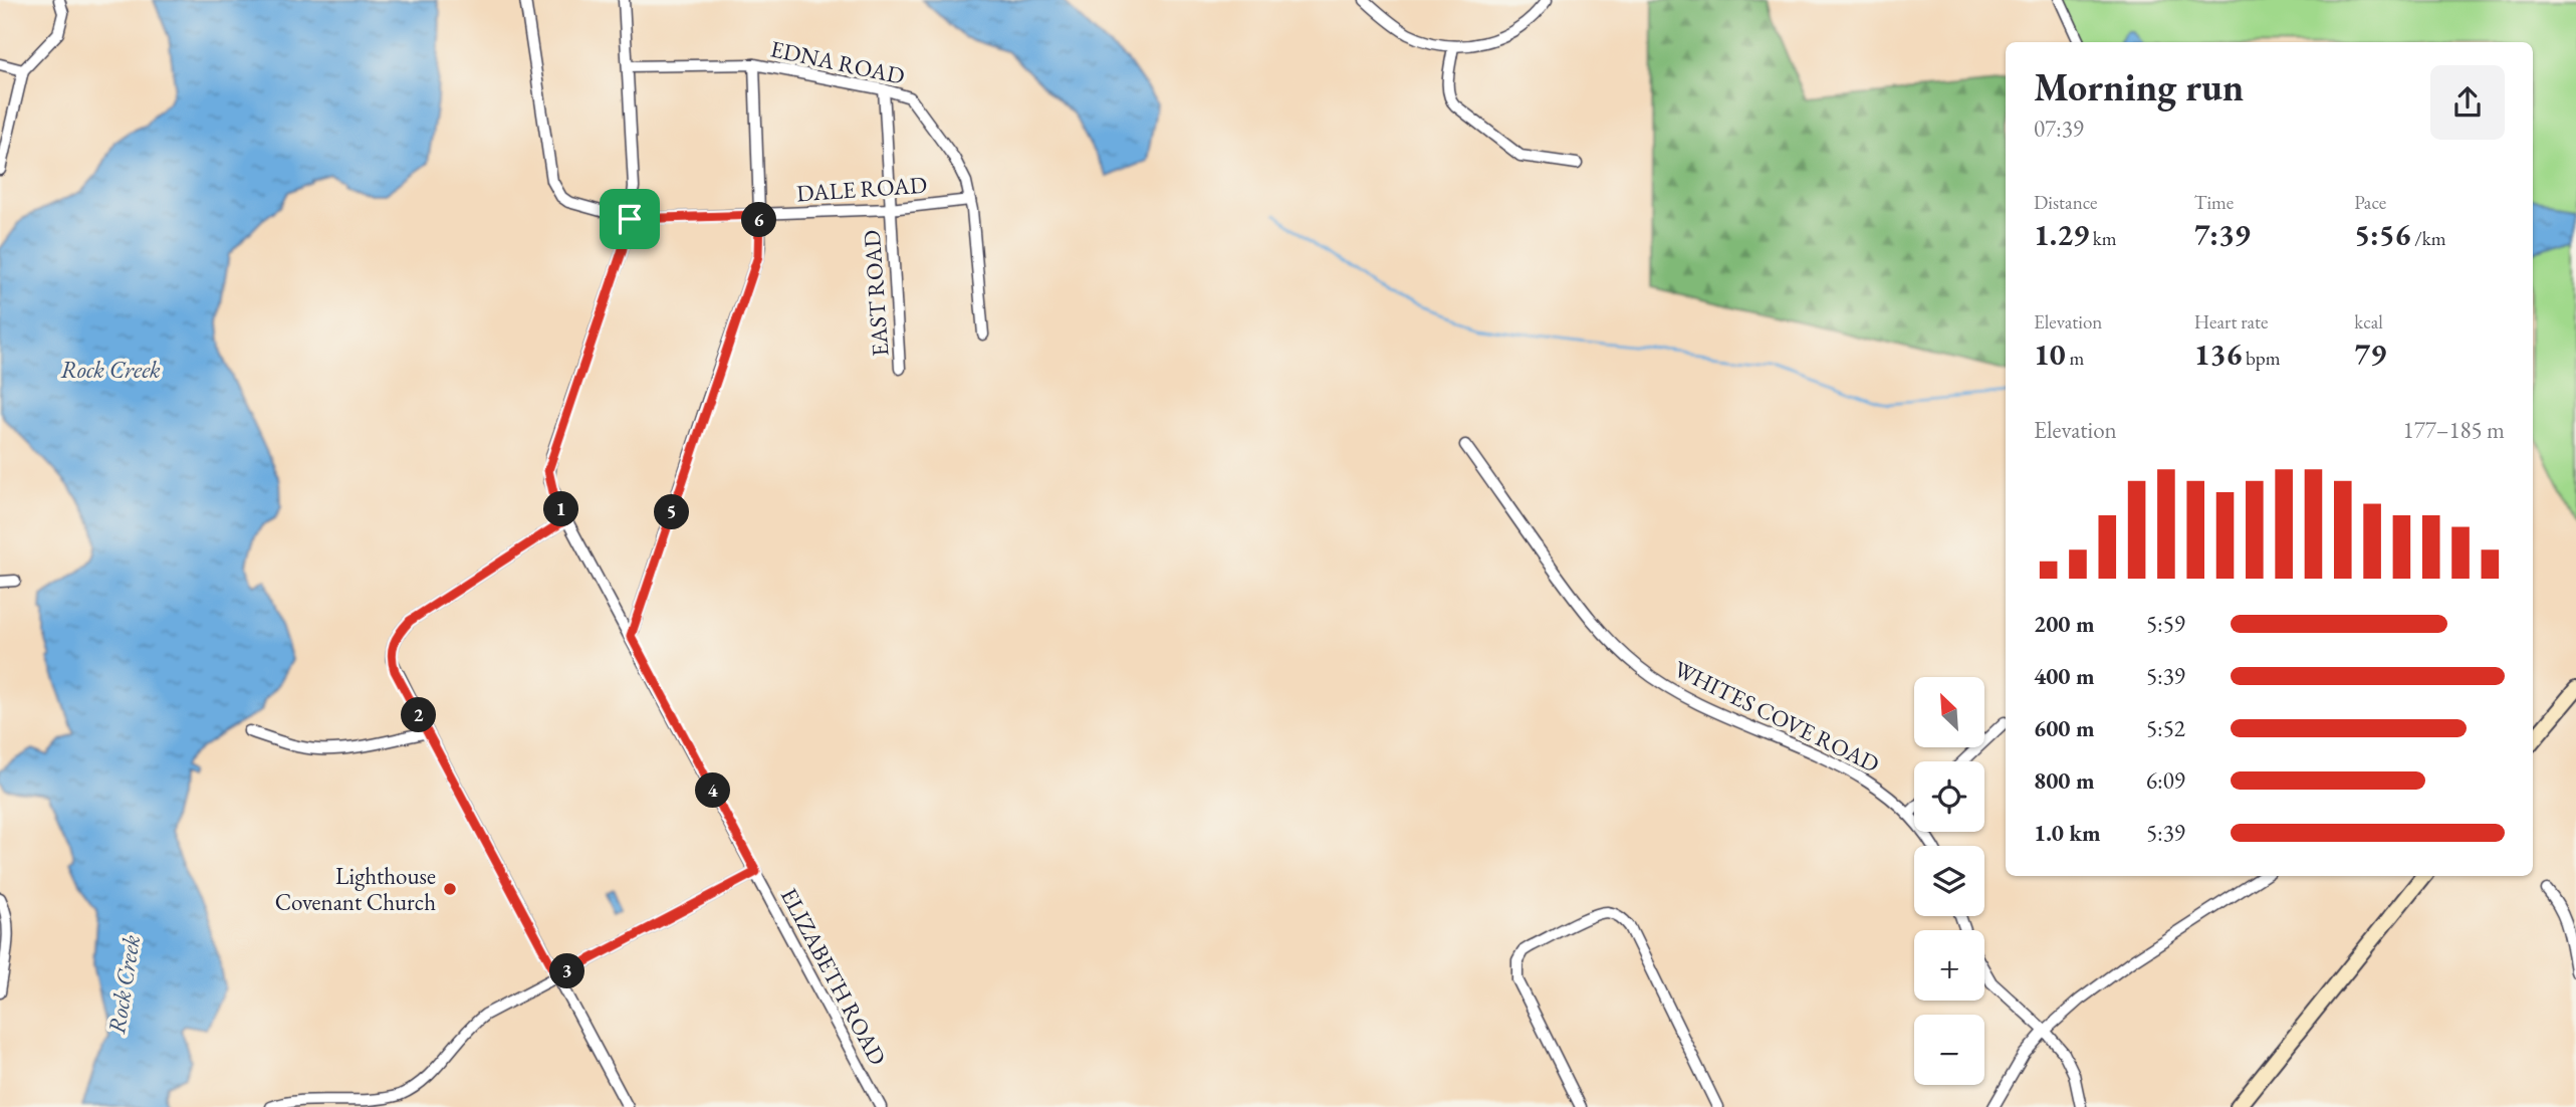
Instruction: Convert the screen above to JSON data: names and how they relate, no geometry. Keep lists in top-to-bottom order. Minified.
{"streets":{"street":["EDNA ROAD","DALE ROAD","EAST ROAD","WHITES COVE ROAD","ELIZABETH ROAD"]},"crossings":[["EDNA ROAD","DALE ROAD"],["EDNA ROAD","EAST ROAD"],["EDNA ROAD","ELIZABETH ROAD"],["DALE ROAD","EAST ROAD"],["DALE ROAD","ELIZABETH ROAD"]],"water":["Rock Creek"],"places":["Lighthouse Covenant Church"],"north":"top left","page":{"heading":["Morning run","07:39"],"stats":[["Distance","1.29 km"],["Time","7:39"],["Pace","5:56 /km"],["Elevation","10 m"],["Heart rate","136 bpm"],["kcal","79"]],"pins":["6","1","5","2","4","3"],"chart":["Elevation","177–185 m"],"list":[{"name":"200 m","note":"5:59"},{"name":"400 m","note":"5:39"},{"name":"600 m","note":"5:52"},{"name":"800 m","note":"6:09"},{"name":"1.0 km","note":"5:39"}],"map_buttons":["+","−"]}}
